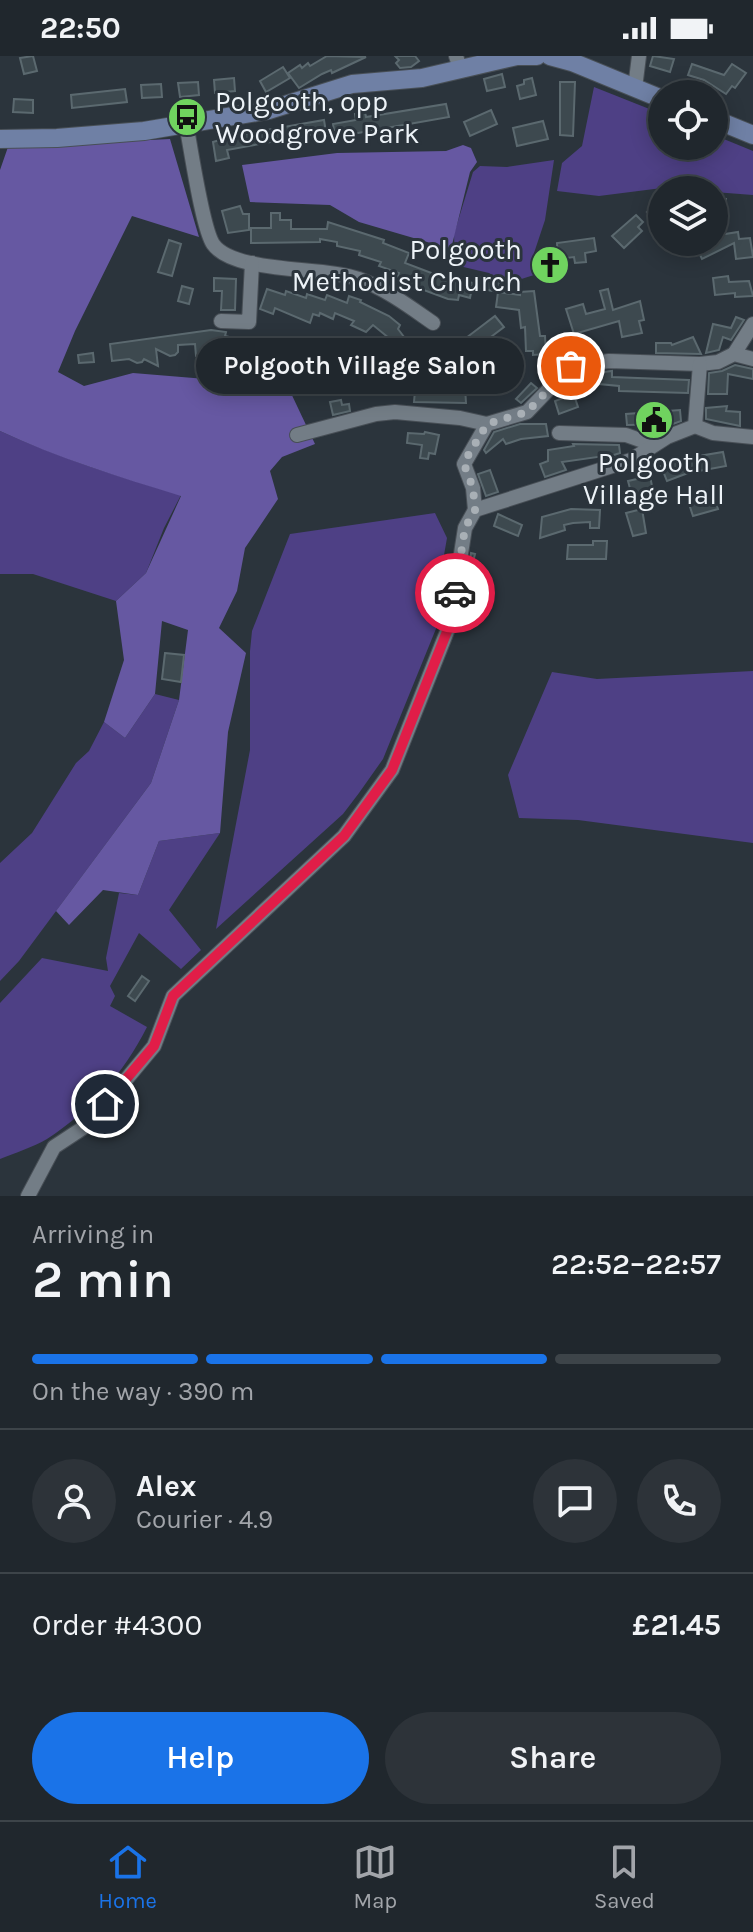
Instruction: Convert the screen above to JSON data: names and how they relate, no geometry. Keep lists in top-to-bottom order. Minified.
{"places":{"bus stop":["Polgooth, opp Woodgrove Park"],"church":["Polgooth Methodist Church"],"other":["Polgooth Village Salon"],"public building":["Polgooth Village Hall"]},"page":{"status":"22:50","bubble":"Polgooth Village Salon","heading":["2 min","Arriving in","22:52–22:57"],"panel":["Alex","Courier · 4.9","Order #4300","£21.45"],"bar":"On the way · 390 m","buttons":["Help","Share"],"tabs":["Home","Map","Saved"]}}
